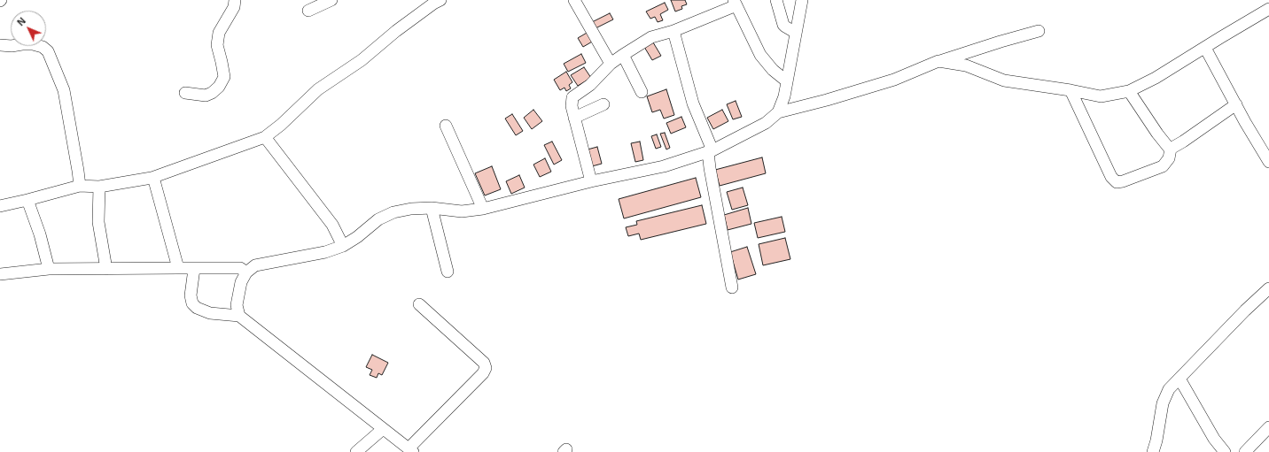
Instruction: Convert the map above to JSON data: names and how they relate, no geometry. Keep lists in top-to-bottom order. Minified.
{"north":"top left"}
